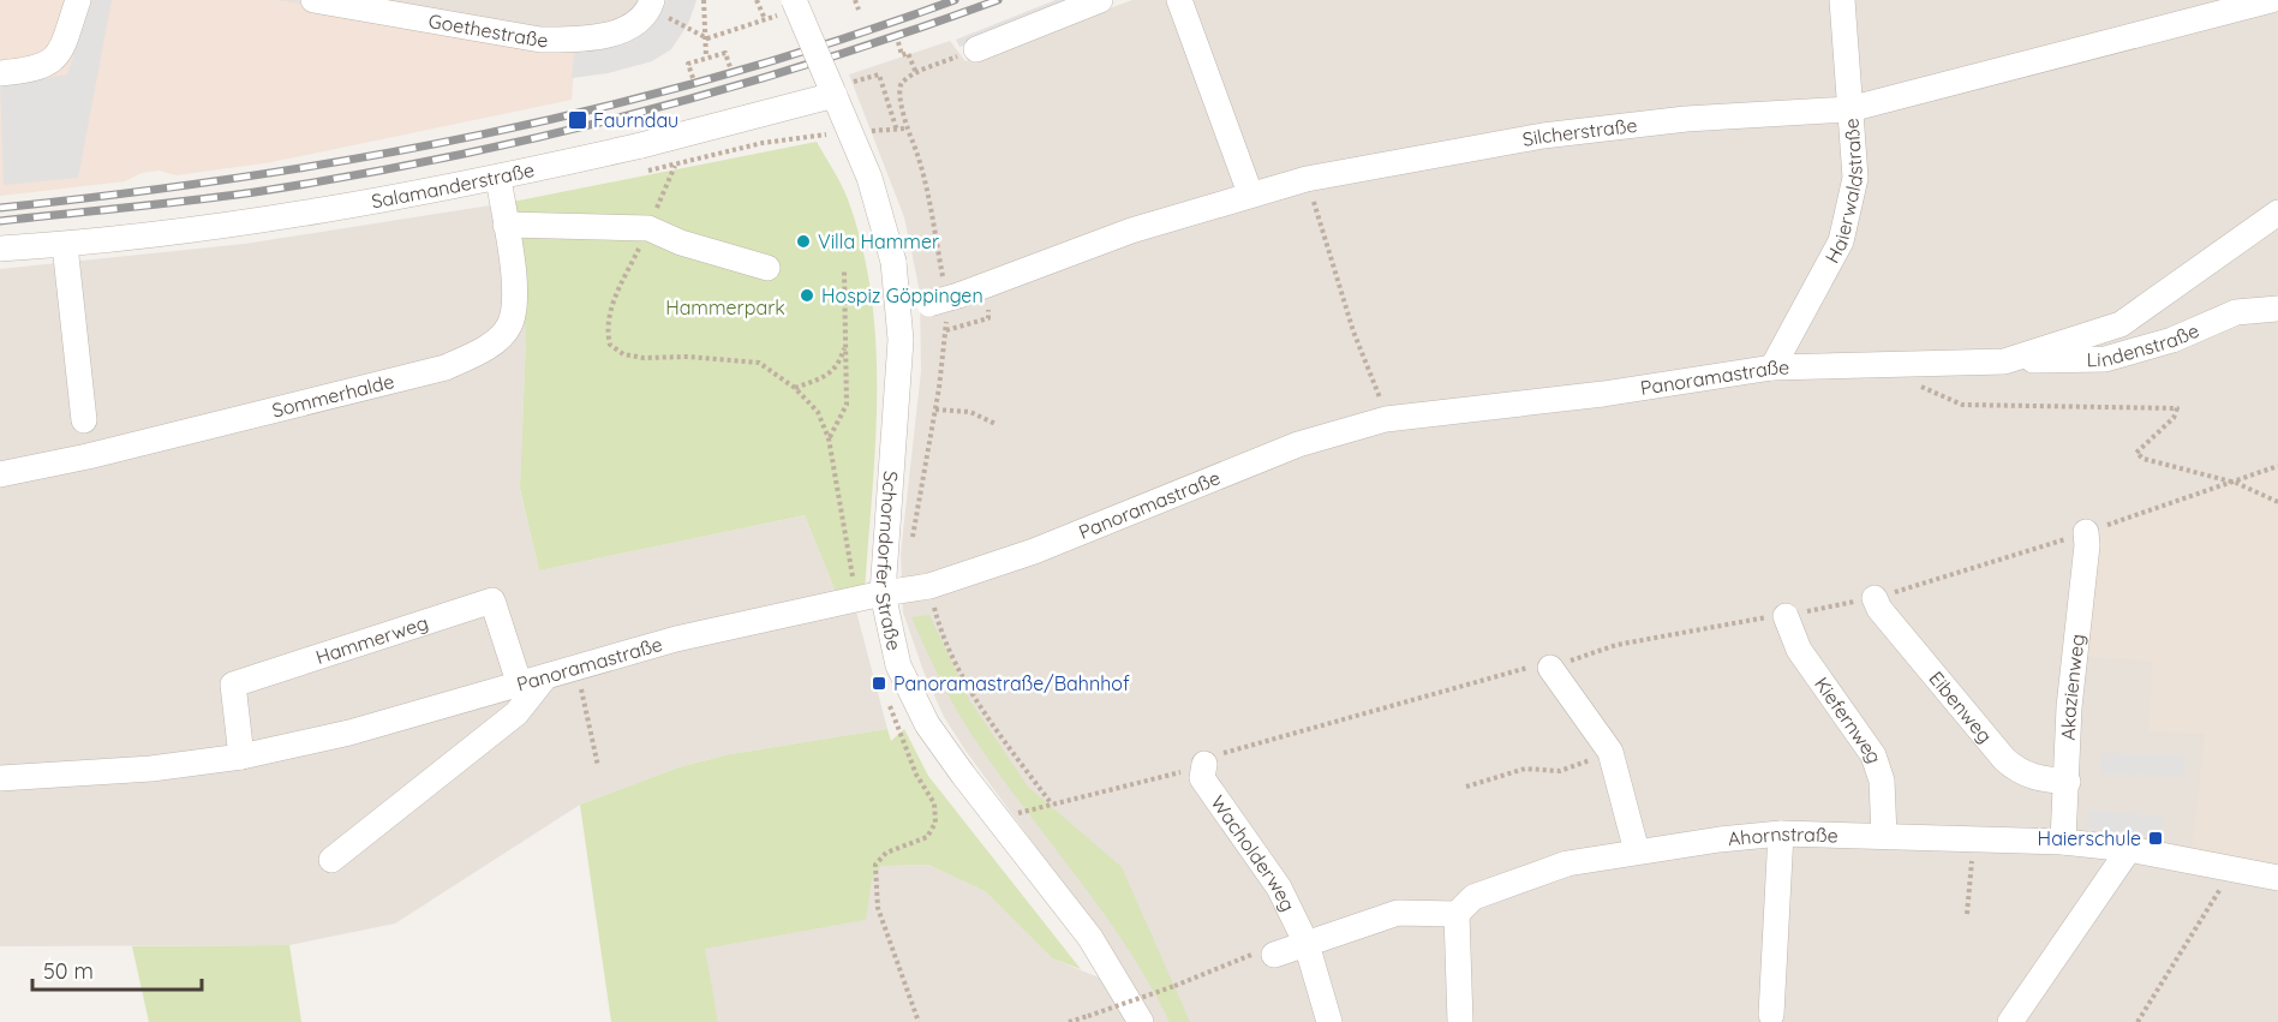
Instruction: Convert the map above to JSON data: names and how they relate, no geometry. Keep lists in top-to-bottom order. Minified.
{"streets":{"street":["Goethestraße","Silcherstraße","Salamanderstraße","Haierwaldstraße","Lindenstraße","Panoramastraße","Sommerhalde","Schorndorfer Straße","Hammerweg","Akazienweg","Eibenweg","Kiefernweg","Ahornstraße","Wacholderweg"]},"crossings":[["Silcherstraße","Haierwaldstraße"],["Silcherstraße","Schorndorfer Straße"],["Salamanderstraße","Sommerhalde"],["Salamanderstraße","Schorndorfer Straße"],["Haierwaldstraße","Panoramastraße"],["Lindenstraße","Panoramastraße"],["Panoramastraße","Schorndorfer Straße"],["Panoramastraße","Hammerweg"],["Akazienweg","Eibenweg"],["Akazienweg","Ahornstraße"],["Kiefernweg","Ahornstraße"]],"parks":["Hammerpark"],"places":{"transit":["Faurndau","Panoramastraße/Bahnhof","Haierschule"],"other":["Villa Hammer","Hospiz Göppingen"]},"scale_bar":"50 m"}
